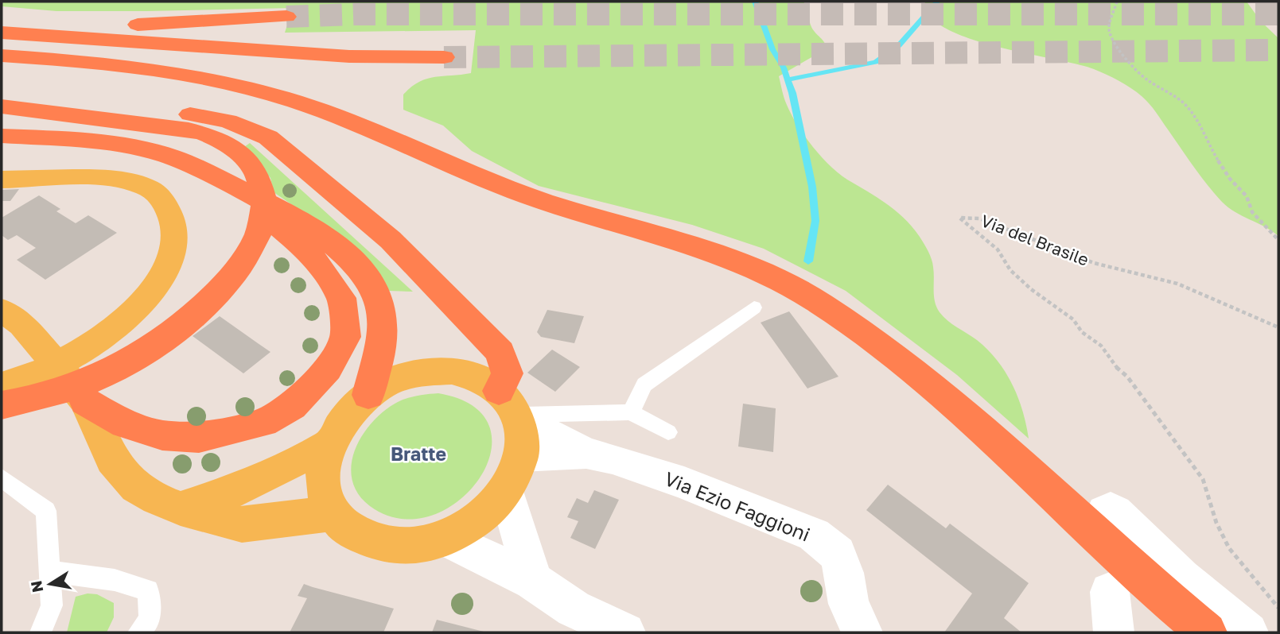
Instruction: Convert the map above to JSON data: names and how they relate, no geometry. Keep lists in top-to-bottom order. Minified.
{"streets":{"street":["Via Ezio Faggioni"],"path":["Via del Brasile"]},"districts":["Bratte"],"north":"left"}
